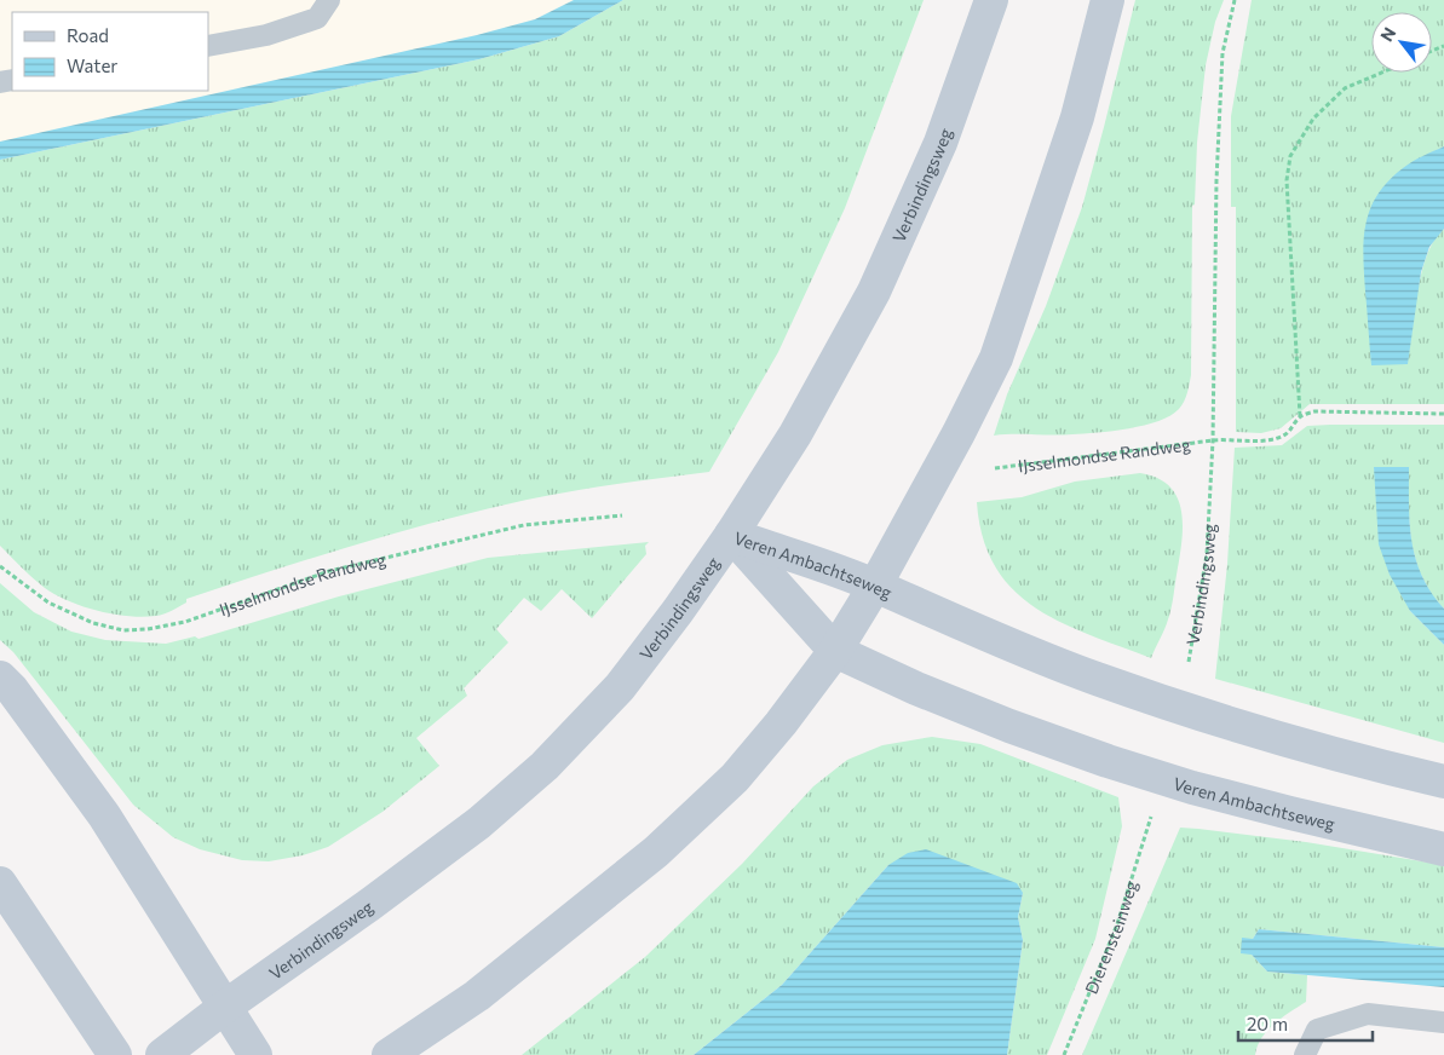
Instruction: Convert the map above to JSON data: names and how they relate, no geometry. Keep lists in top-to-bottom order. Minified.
{"streets":{"main road":["Verbindingsweg","Veren Ambachtseweg"],"path":["IJsselmondse Randweg","Dierensteinweg"]},"crossings":[["Verbindingsweg","IJsselmondse Randweg"],["Verbindingsweg","Veren Ambachtseweg"]],"legend":["Road","Water"],"scale_bar":"20 m","north":"top left"}
